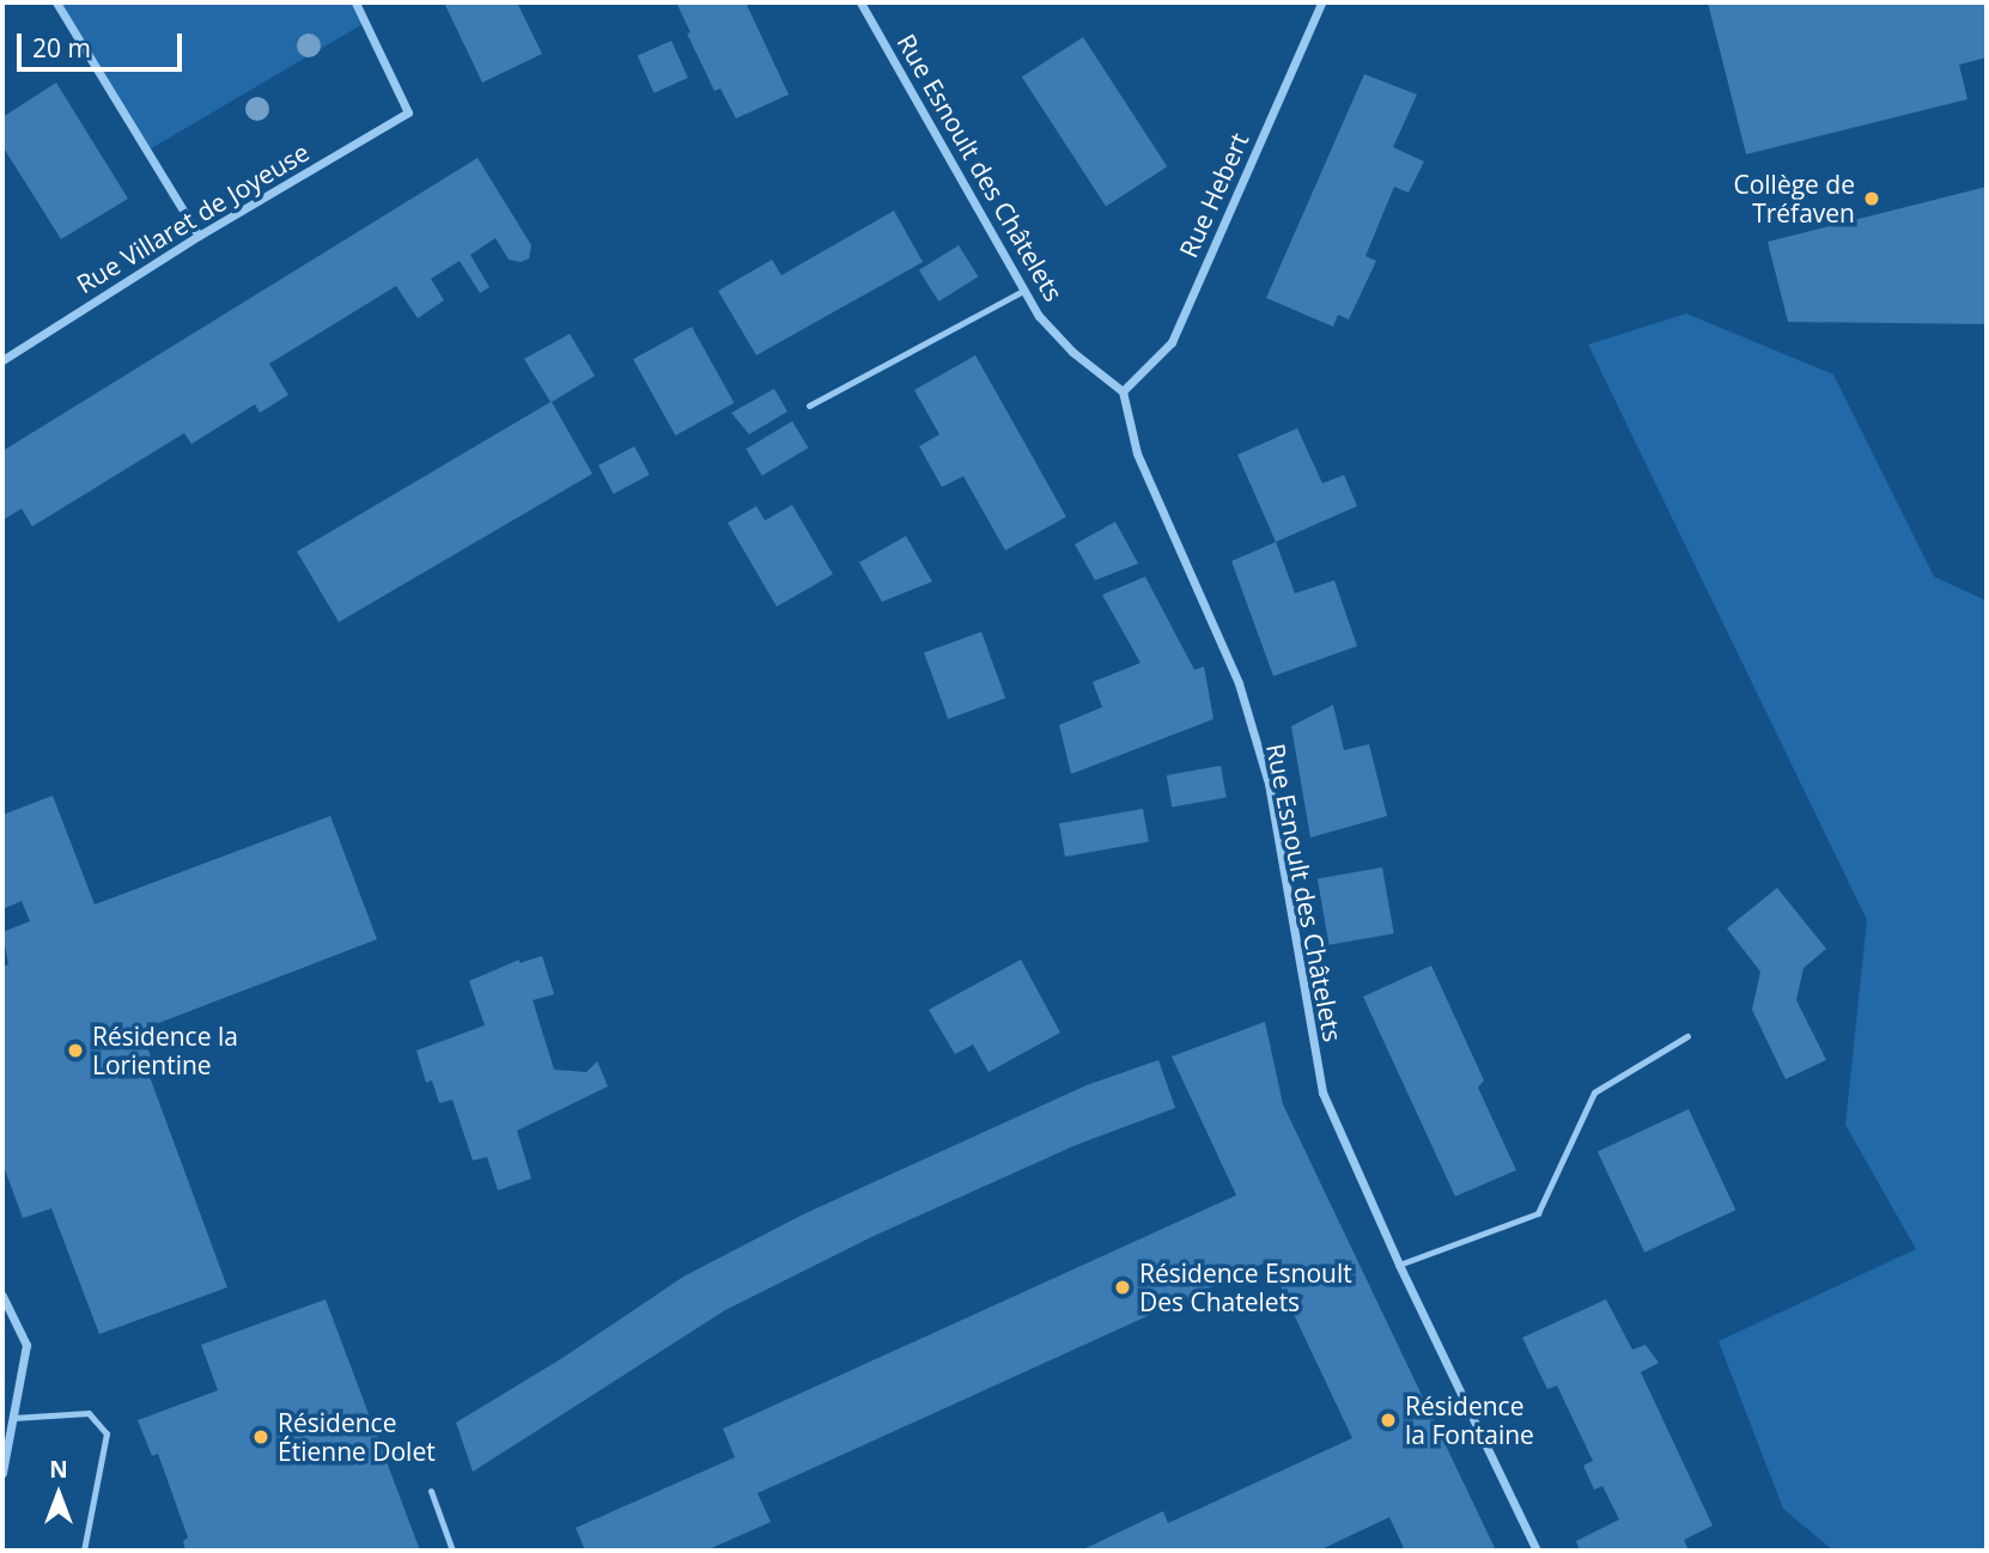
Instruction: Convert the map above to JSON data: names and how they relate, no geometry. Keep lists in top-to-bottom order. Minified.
{"streets":{"street":["Rue Esnoult des Châtelets","Rue Hebert","Rue Villaret de Joyeuse"]},"crossings":[["Rue Esnoult des Châtelets","Rue Hebert"]],"places":["Collège de Tréfaven","Résidence la Lorientine","Résidence Esnoult Des Chatelets","Résidence la Fontaine","Résidence Étienne Dolet"],"scale_bar":"20 m","north":"top"}
